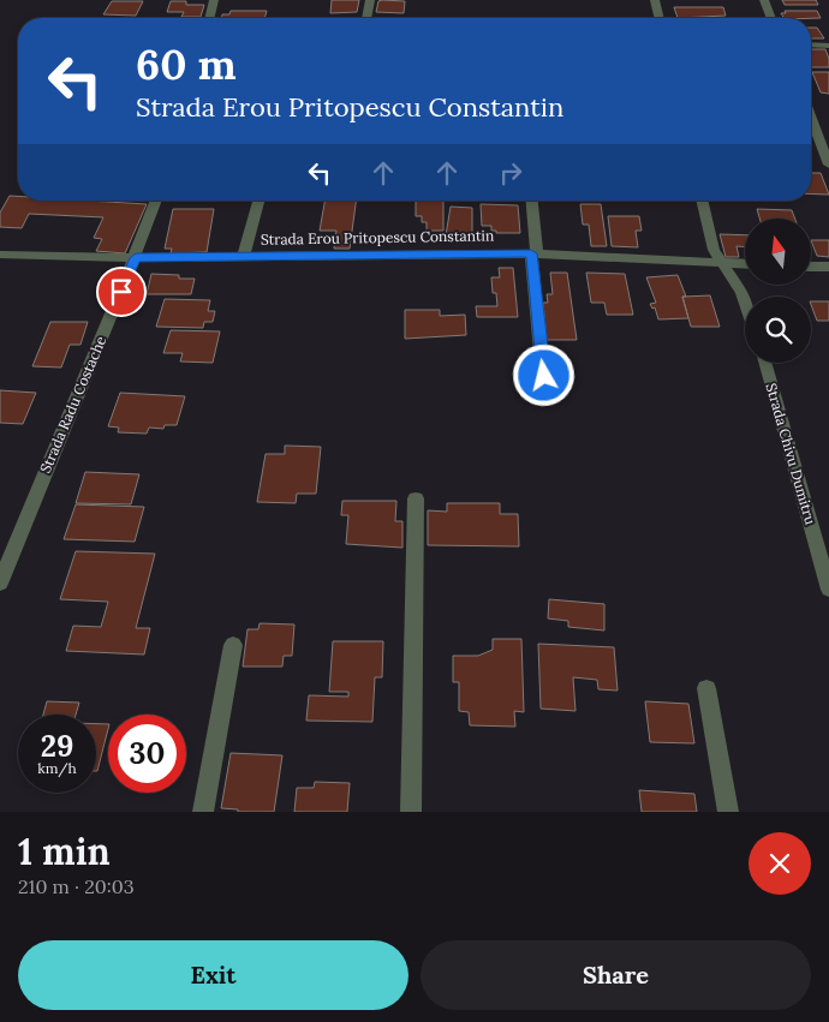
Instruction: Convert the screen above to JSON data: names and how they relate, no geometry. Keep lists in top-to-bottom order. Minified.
{"streets":{"street":["Strada Erou Pritopescu Constantin","Strada Radu Costache","Strada Chivu Dumitru"]},"crossings":[["Strada Erou Pritopescu Constantin","Strada Radu Costache"]],"north":"top","page":{"turn":["60 m","Strada Erou Pritopescu Constantin"],"speed":"29 km/h","limit":"30","heading":["1 min","210 m · 20:03"],"buttons":["Exit","Share"]}}
